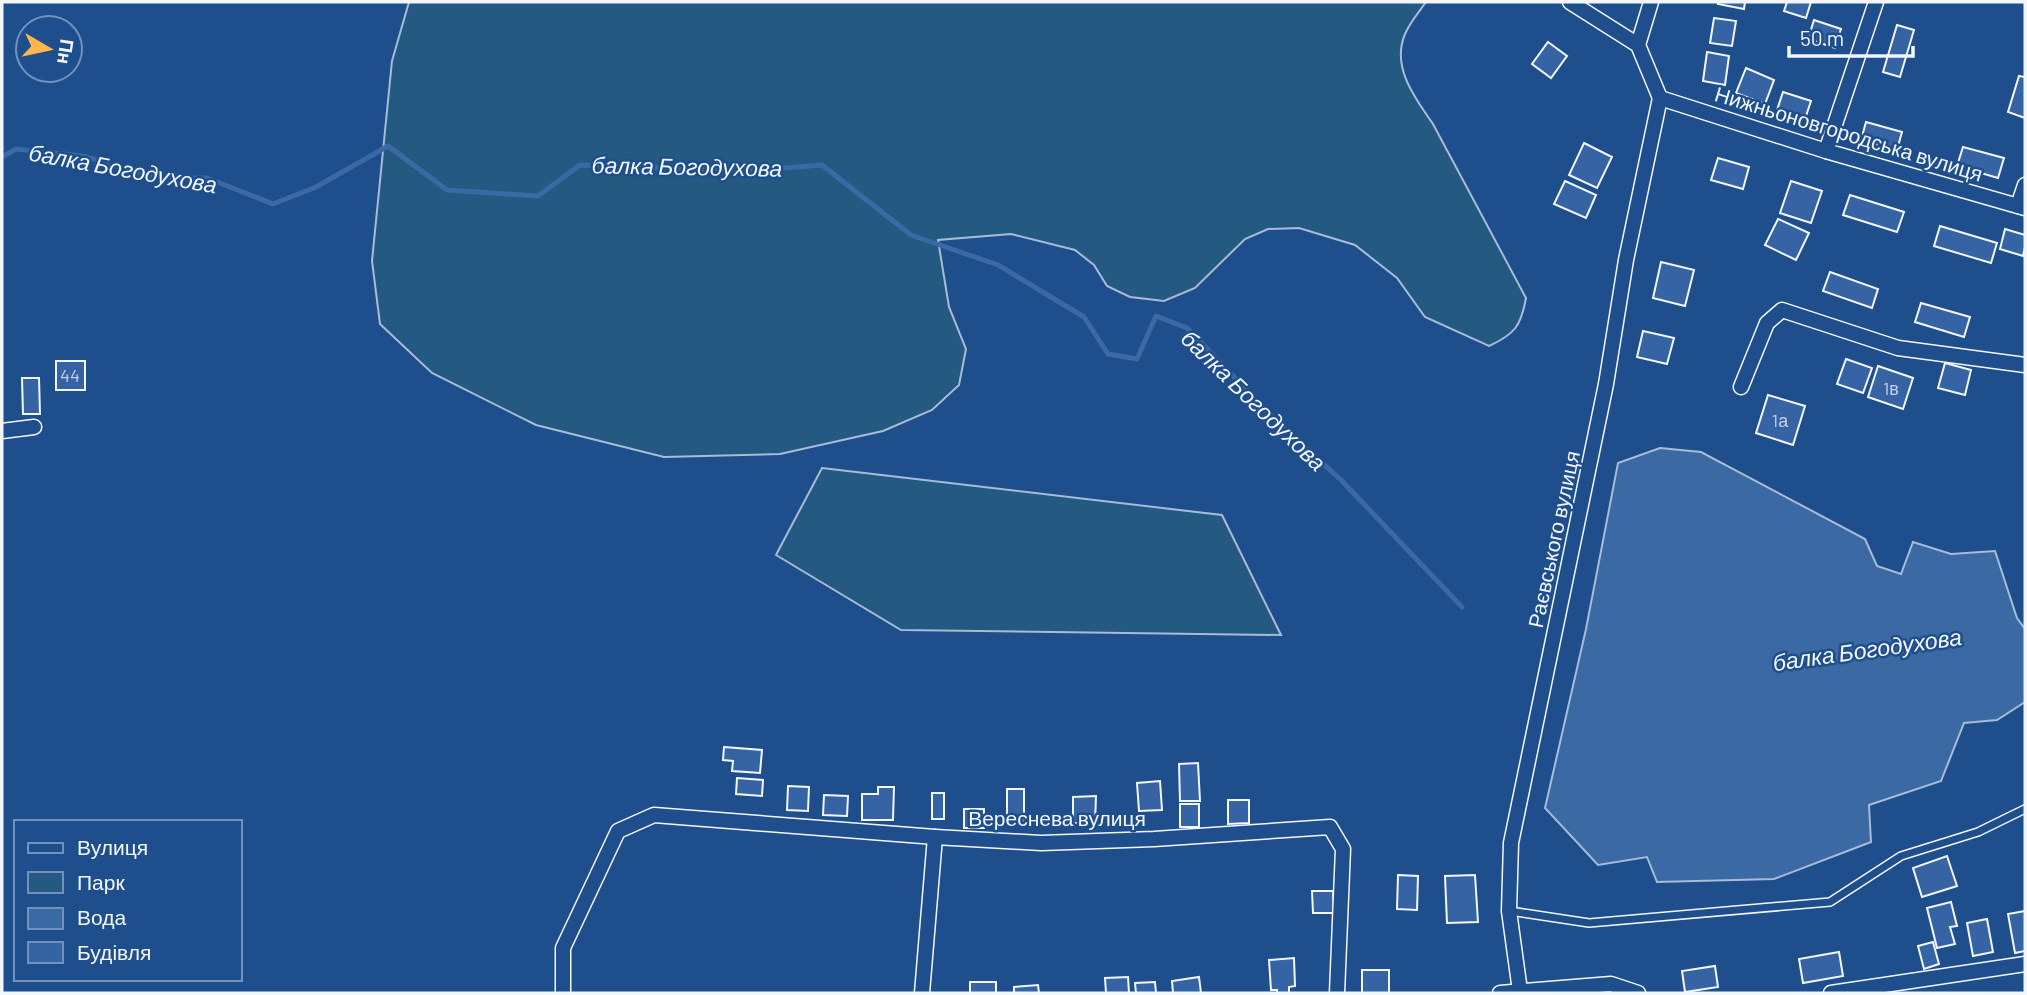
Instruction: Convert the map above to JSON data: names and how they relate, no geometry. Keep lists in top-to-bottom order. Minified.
{"streets":{"street":["Нижньоновгородська вулиця","Раєвського вулиця","Вереснева вулиця"]},"crossings":[["Нижньоновгородська вулиця","Раєвського вулиця"]],"water":["балка Богодухова"],"house_numbers":["44","1в","1а"],"legend":["Вулиця","Парк","Вода","Будівля"],"scale_bar":"50 m","north":"right"}
